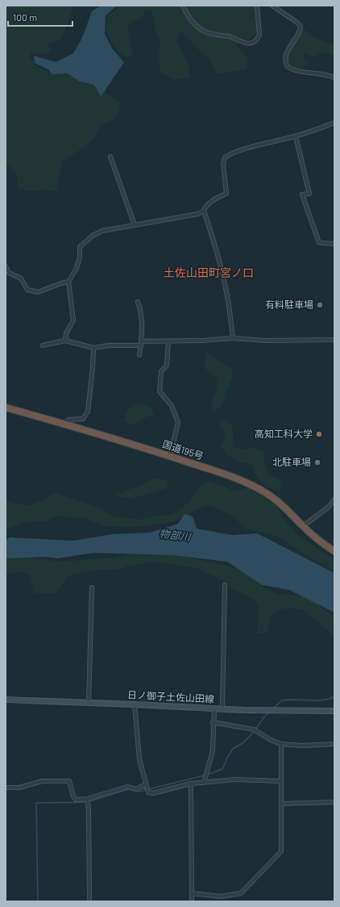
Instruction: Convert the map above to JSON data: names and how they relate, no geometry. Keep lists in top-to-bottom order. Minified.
{"streets":{"highway":["国道195号"],"main road":["日ノ御子土佐山田線"]},"districts":["土佐山田町宮ノ口"],"water":["物部川"],"places":["有料駐車場","高知工科大学","北駐車場"],"scale_bar":"100 m"}
